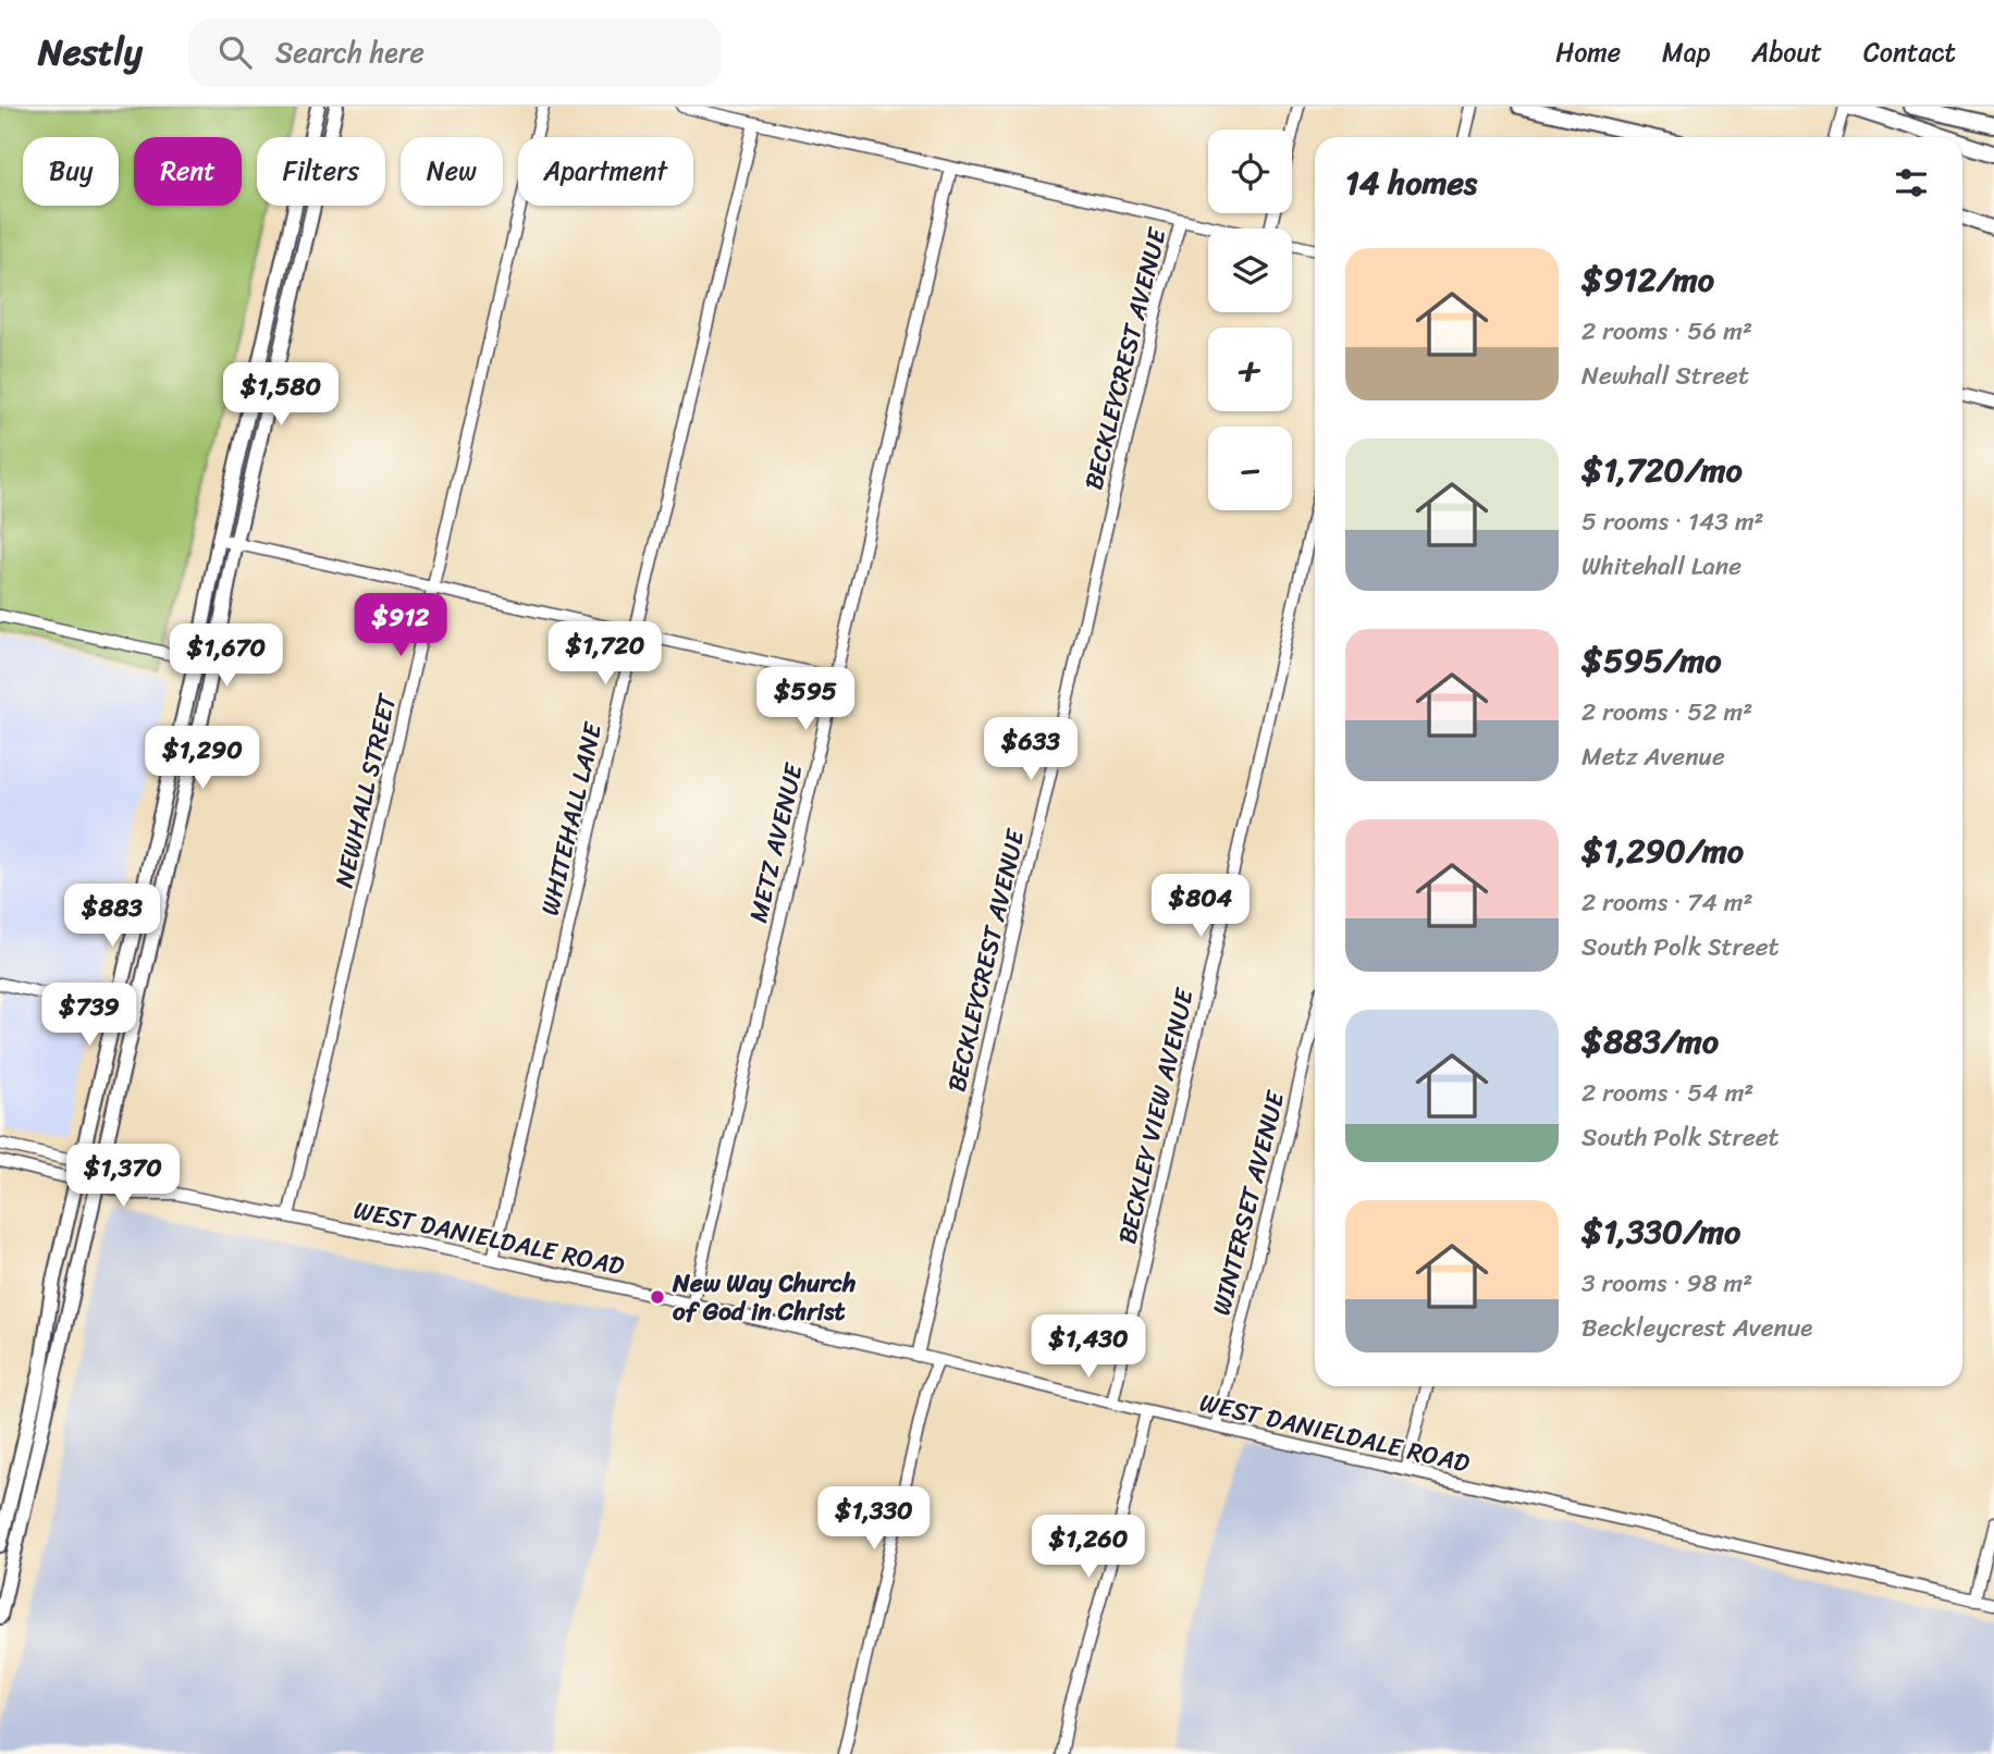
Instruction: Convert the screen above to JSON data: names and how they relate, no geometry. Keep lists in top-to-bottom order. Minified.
{"streets":{"street":["BECKLEYCREST AVENUE","NEWHALL STREET","WHITEHALL LANE","METZ AVENUE","BECKLEY VIEW AVENUE","WINTERSET AVENUE","WEST DANIELDALE ROAD"]},"crossings":[["BECKLEYCREST AVENUE","WEST DANIELDALE ROAD"],["NEWHALL STREET","WEST DANIELDALE ROAD"],["WHITEHALL LANE","WEST DANIELDALE ROAD"],["METZ AVENUE","WEST DANIELDALE ROAD"],["BECKLEY VIEW AVENUE","WEST DANIELDALE ROAD"],["WINTERSET AVENUE","WEST DANIELDALE ROAD"]],"places":["New Way Church of God in Christ"],"page":{"header":"Nestly","search":"Search here","nav":["Home","Map","About","Contact"],"map_buttons":["+","−"],"chip":["Buy","Rent","Filters","New","Apartment"],"heading":"14 homes","list":[{"name":"$912/mo","note":"2 rooms · 56 m² · Newhall Street"},{"name":"$1,720/mo","note":"5 rooms · 143 m² · Whitehall Lane"},{"name":"$595/mo","note":"2 rooms · 52 m² · Metz Avenue"},{"name":"$1,290/mo","note":"2 rooms · 74 m² · South Polk Street"},{"name":"$883/mo","note":"2 rooms · 54 m² · South Polk Street"},{"name":"$1,330/mo","note":"3 rooms · 98 m² · Beckleycrest Avenue"}],"price":["$1,580","$912","$1,720","$1,670","$595","$633","$1,290","$804","$883","$739","$1,370","$1,430","$1,330","$1,260"]}}
